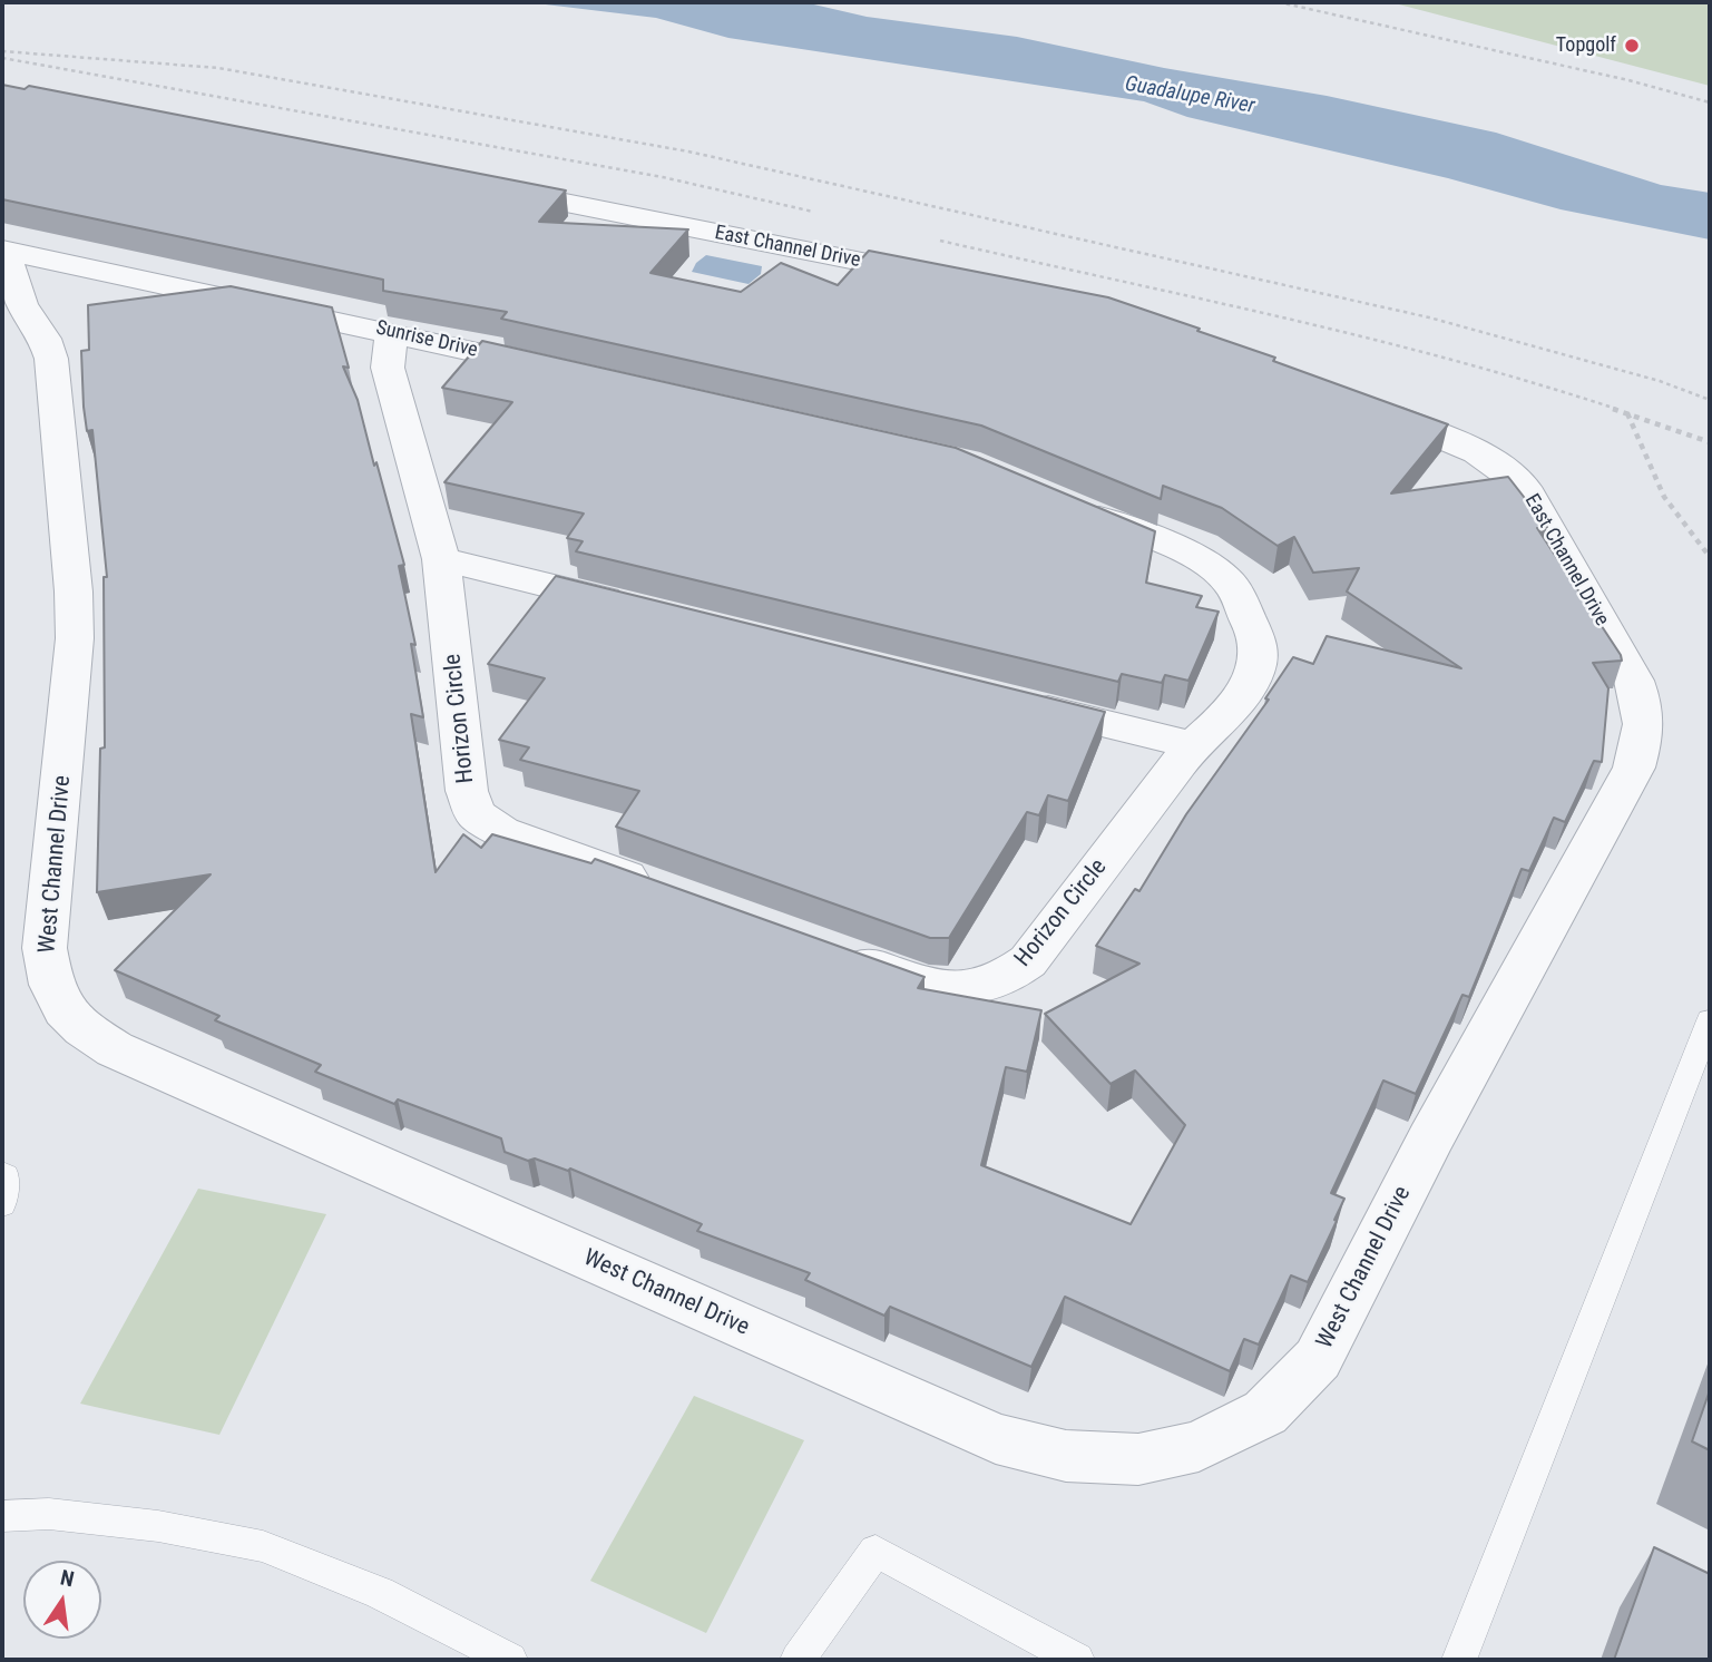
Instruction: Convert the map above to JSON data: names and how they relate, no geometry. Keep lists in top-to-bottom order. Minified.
{"streets":{"street":["East Channel Drive","Sunrise Drive","Horizon Circle","West Channel Drive"]},"crossings":[["East Channel Drive","West Channel Drive"],["Sunrise Drive","Horizon Circle"],["Sunrise Drive","West Channel Drive"]],"water":["Guadalupe River"],"places":["Topgolf"],"north":"top"}
